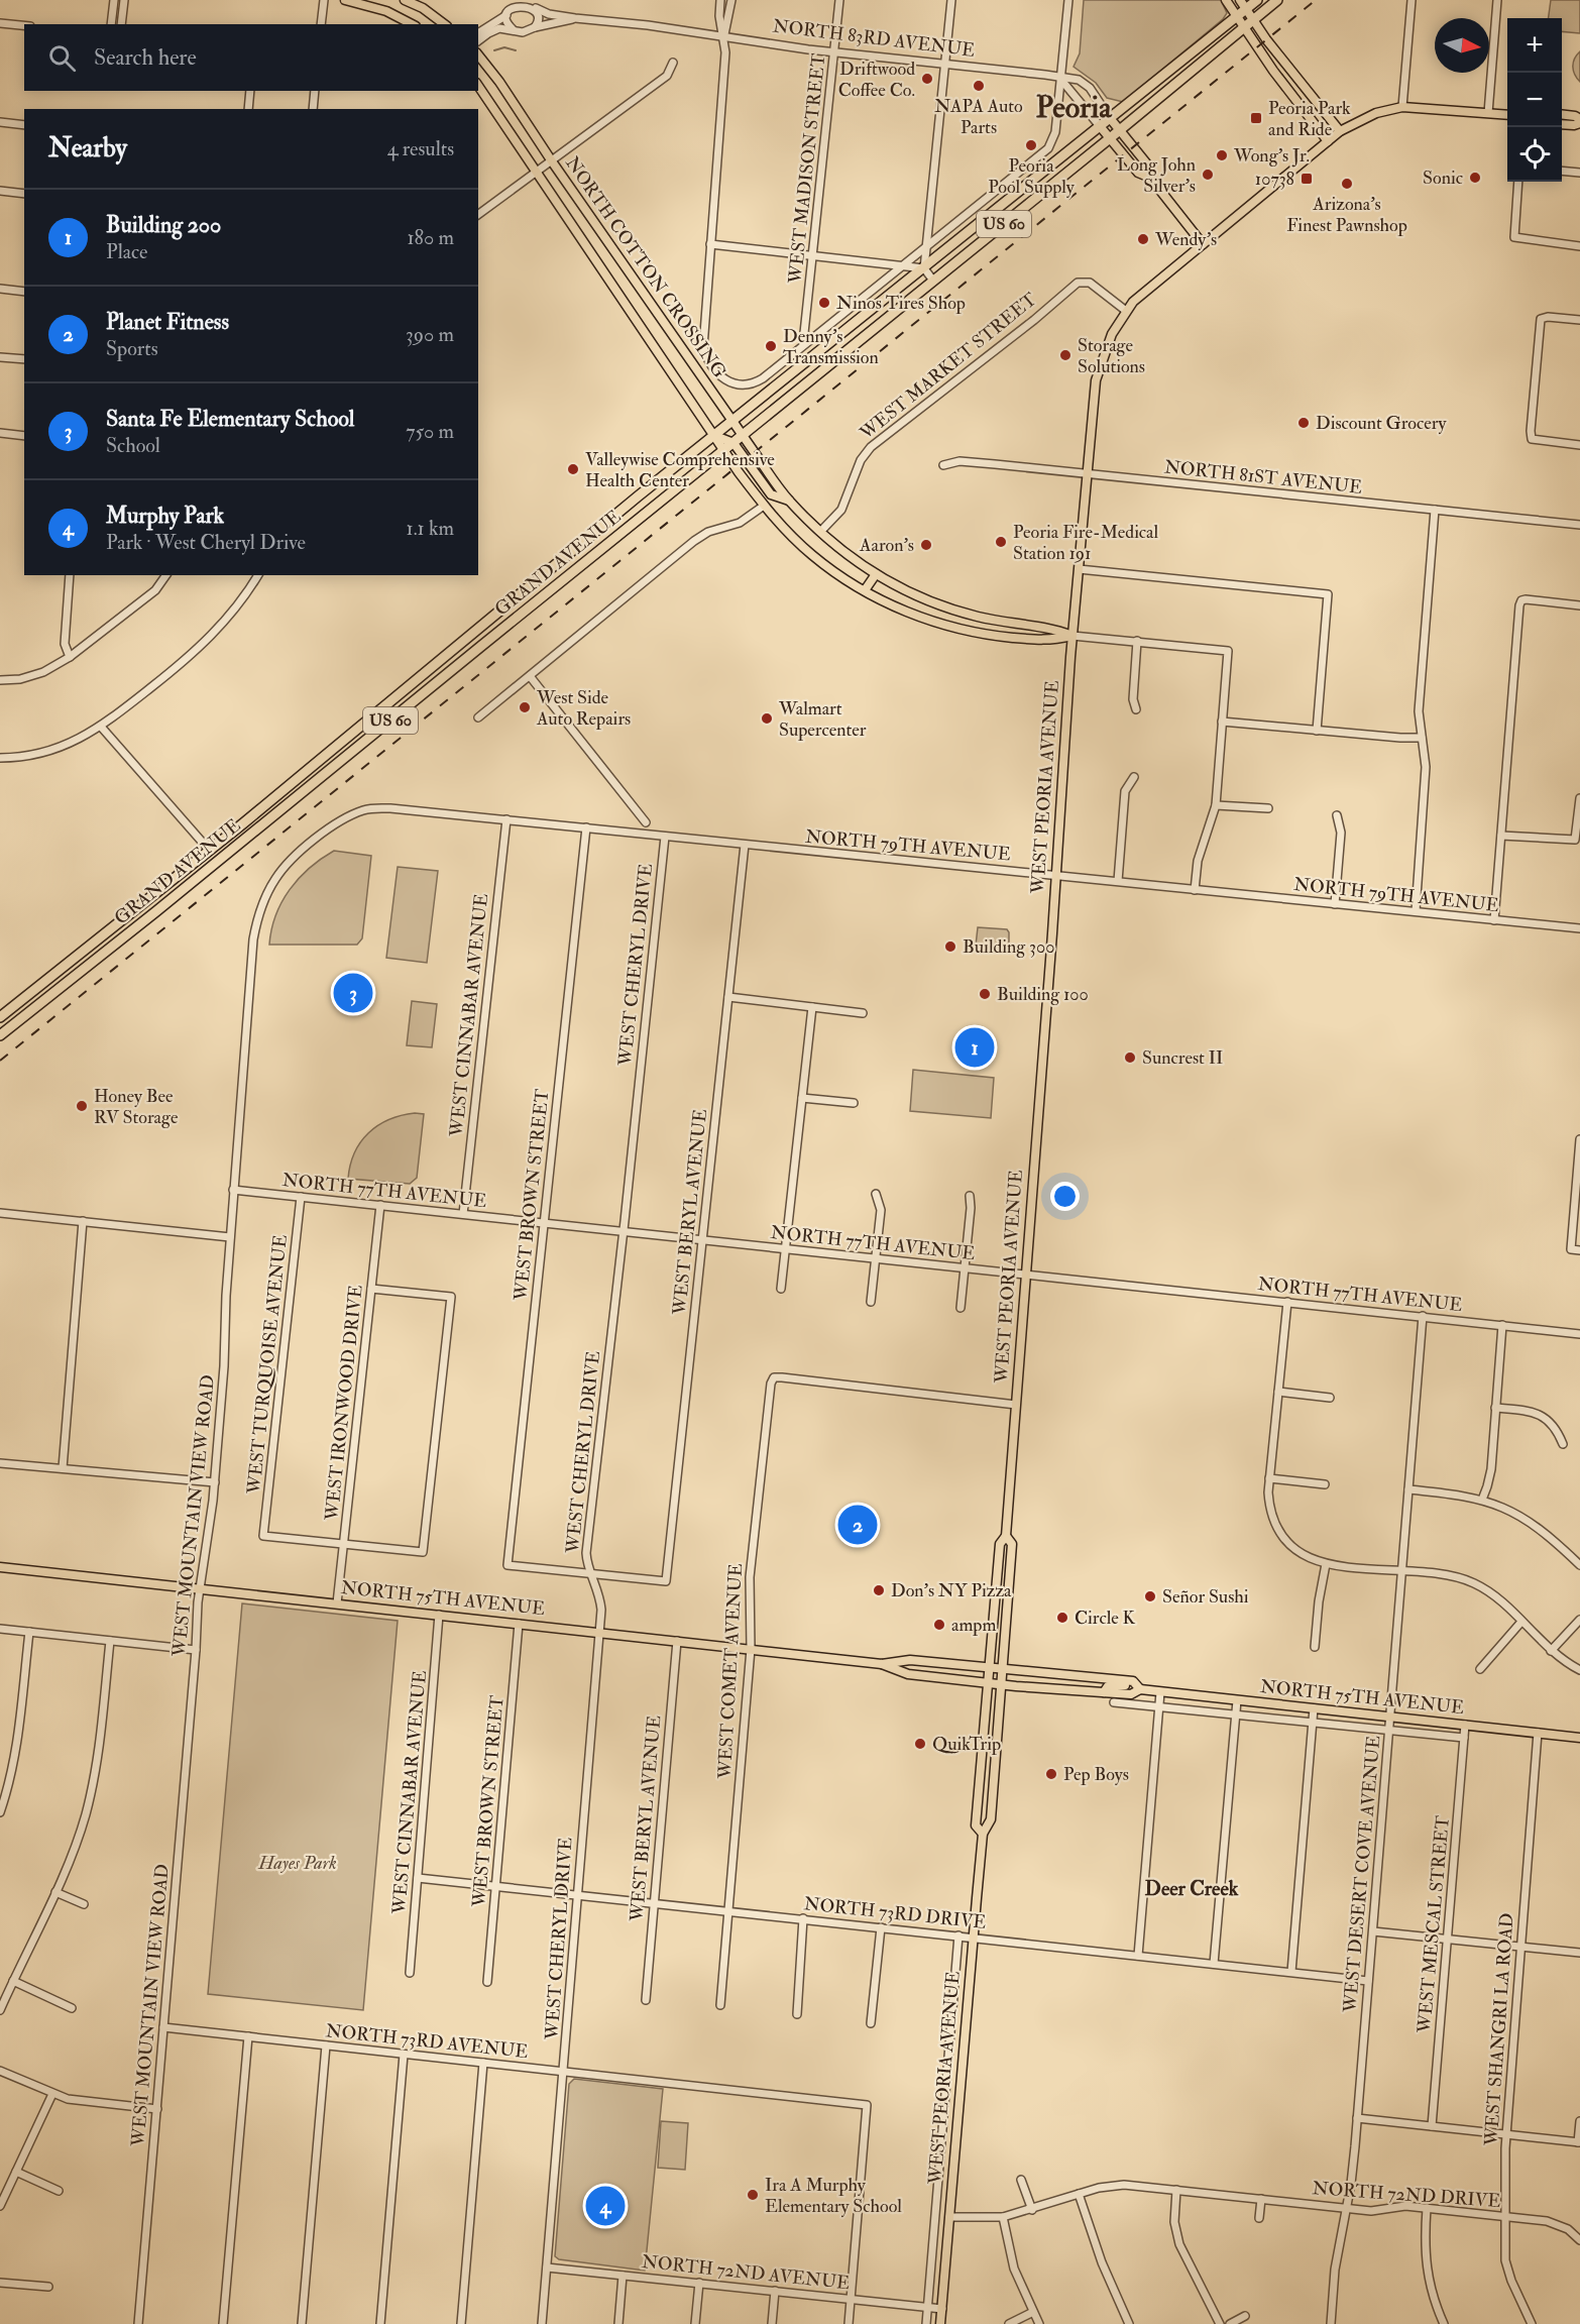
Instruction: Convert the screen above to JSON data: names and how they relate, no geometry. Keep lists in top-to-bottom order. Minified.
{"streets":{"highway":["US 60","GRAND AVENUE"],"main road":["NORTH 83RD AVENUE","NORTH COTTON CROSSING","WEST PEORIA AVENUE","NORTH 75TH AVENUE"],"street":["WEST MADISON STREET","WEST MARKET STREET","NORTH 81ST AVENUE","NORTH 79TH AVENUE","WEST CHERYL DRIVE","WEST CINNABAR AVENUE","NORTH 77TH AVENUE","WEST BROWN STREET","WEST BERYL AVENUE","WEST TURQUOISE AVENUE","WEST IRONWOOD DRIVE","WEST MOUNTAIN VIEW ROAD","WEST COMET AVENUE","WEST DESERT COVE AVENUE","NORTH 73RD DRIVE","WEST MESCAL STREET","WEST SHANGRI LA ROAD","NORTH 73RD AVENUE","NORTH 72ND DRIVE","NORTH 72ND AVENUE"]},"crossings":[["NORTH 83RD AVENUE","WEST MADISON STREET"],["NORTH 83RD AVENUE","GRAND AVENUE"],["NORTH 83RD AVENUE","WEST PEORIA AVENUE"],["NORTH COTTON CROSSING","WEST MARKET STREET"],["NORTH COTTON CROSSING","GRAND AVENUE"],["NORTH COTTON CROSSING","WEST PEORIA AVENUE"],["WEST MARKET STREET","WEST PEORIA AVENUE"],["NORTH 81ST AVENUE","WEST PEORIA AVENUE"],["WEST PEORIA AVENUE","NORTH 79TH AVENUE"],["WEST PEORIA AVENUE","NORTH 77TH AVENUE"],["WEST PEORIA AVENUE","NORTH 75TH AVENUE"],["WEST PEORIA AVENUE","WEST COMET AVENUE"],["WEST PEORIA AVENUE","NORTH 73RD DRIVE"],["WEST PEORIA AVENUE","NORTH 72ND DRIVE"],["WEST PEORIA AVENUE","NORTH 72ND AVENUE"],["NORTH 79TH AVENUE","WEST CHERYL DRIVE"],["NORTH 79TH AVENUE","WEST CINNABAR AVENUE"],["NORTH 79TH AVENUE","WEST BROWN STREET"],["NORTH 79TH AVENUE","WEST BERYL AVENUE"],["NORTH 79TH AVENUE","WEST MOUNTAIN VIEW ROAD"],["WEST CHERYL DRIVE","NORTH 77TH AVENUE"],["WEST CHERYL DRIVE","WEST BROWN STREET"],["WEST CHERYL DRIVE","WEST BERYL AVENUE"],["WEST CHERYL DRIVE","NORTH 75TH AVENUE"],["WEST CHERYL DRIVE","NORTH 73RD DRIVE"],["WEST CHERYL DRIVE","NORTH 73RD AVENUE"],["WEST CHERYL DRIVE","NORTH 72ND AVENUE"],["WEST CINNABAR AVENUE","NORTH 77TH AVENUE"],["WEST CINNABAR AVENUE","NORTH 75TH AVENUE"],["WEST CINNABAR AVENUE","NORTH 73RD DRIVE"],["NORTH 77TH AVENUE","WEST BROWN STREET"],["NORTH 77TH AVENUE","WEST BERYL AVENUE"],["NORTH 77TH AVENUE","WEST TURQUOISE AVENUE"],["NORTH 77TH AVENUE","WEST IRONWOOD DRIVE"],["NORTH 77TH AVENUE","WEST MOUNTAIN VIEW ROAD"],["NORTH 77TH AVENUE","WEST DESERT COVE AVENUE"],["WEST BROWN STREET","WEST BERYL AVENUE"],["WEST BROWN STREET","NORTH 75TH AVENUE"],["WEST BROWN STREET","NORTH 73RD DRIVE"],["WEST BERYL AVENUE","NORTH 75TH AVENUE"],["WEST BERYL AVENUE","NORTH 73RD DRIVE"],["WEST TURQUOISE AVENUE","WEST IRONWOOD DRIVE"],["WEST IRONWOOD DRIVE","NORTH 75TH AVENUE"],["WEST MOUNTAIN VIEW ROAD","NORTH 75TH AVENUE"],["WEST MOUNTAIN VIEW ROAD","NORTH 73RD AVENUE"],["NORTH 75TH AVENUE","WEST COMET AVENUE"],["NORTH 75TH AVENUE","WEST DESERT COVE AVENUE"],["NORTH 75TH AVENUE","WEST MESCAL STREET"],["NORTH 75TH AVENUE","WEST SHANGRI LA ROAD"],["WEST COMET AVENUE","NORTH 73RD DRIVE"],["WEST DESERT COVE AVENUE","NORTH 73RD DRIVE"],["WEST DESERT COVE AVENUE","NORTH 72ND DRIVE"],["WEST SHANGRI LA ROAD","NORTH 72ND DRIVE"],["NORTH 73RD AVENUE","NORTH 72ND AVENUE"]],"districts":["Peoria","Deer Creek"],"parks":["Hayes Park"],"places":{"other":["Driftwood Coffee Co.","NAPA Auto Parts","Peoria Pool Supply","Wong's Jr.","Long John Silver's","Sonic","Arizona's Finest Pawnshop","Wendy's","Ninos Tires Shop","Denny's Transmission","Storage Solutions","Discount Grocery","Valleywise Comprehensive Health Center","Peoria Fire-Medical Station 191","Aaron's","West Side Auto Repairs","Walmart Supercenter","Building 300","Building 100","Suncrest II","Honey Bee RV Storage","Don's NY Pizza","Señor Sushi","Circle K","ampm","QuikTrip","Pep Boys","Ira A Murphy Elementary School"],"transit":["Peoria Park and Ride","10738"]},"north":"right","page":{"map_buttons":["+","−"],"search":"Search here","heading":["Nearby","4 results"],"list":[{"mark":"1","name":"Building 200","note":"Place","value":"180 m"},{"mark":"2","name":"Planet Fitness","note":"Sports","value":"390 m"},{"mark":"3","name":"Santa Fe Elementary School","note":"School","value":"750 m"},{"mark":"4","name":"Murphy Park","note":"Park · West Cheryl Drive","value":"1.1 km"}],"pins":["3","1","2","4"]}}
